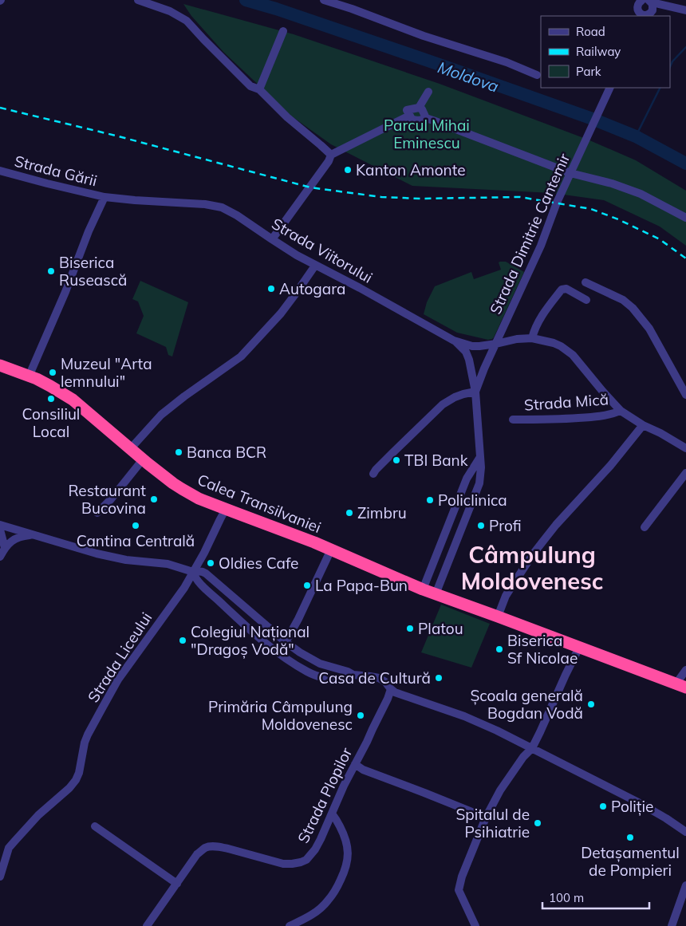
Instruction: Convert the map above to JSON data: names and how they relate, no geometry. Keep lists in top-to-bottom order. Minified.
{"streets":{"highway":["Calea Transilvaniei"],"street":["Strada Gării","Strada Dimitrie Cantemir","Strada Viitorului","Strada Mică","Strada Liceului","Strada Plopilor"]},"crossings":[["Strada Gării","Strada Viitorului"],["Strada Dimitrie Cantemir","Strada Viitorului"],["Strada Dimitrie Cantemir","Calea Transilvaniei"],["Strada Viitorului","Strada Mică"],["Calea Transilvaniei","Strada Liceului"]],"districts":["Câmpulung Moldovenesc"],"water":["Moldova"],"parks":["Parcul Mihai Eminescu"],"places":["Kanton Amonte","Biserica Rusească","Autogara","Muzeul \"Arta lemnului\"","Consiliul Local","Banca BCR","TBI Bank","Restaurant Bucovina","Policlinica","Zimbru","Cantina Centrală","Profi","Oldies Cafe","La Papa-Bun","Platou","Colegiul Național \"Dragoș Vodă\"","Biserica Sf Nicolae","Casa de Cultură","Școala generală Bogdan Vodă","Primăria Câmpulung Moldovenesc","Poliție","Spitalul de Psihiatrie","Detașamentul de Pompieri"],"legend":["Road","Railway","Park"],"scale_bar":"100 m"}
